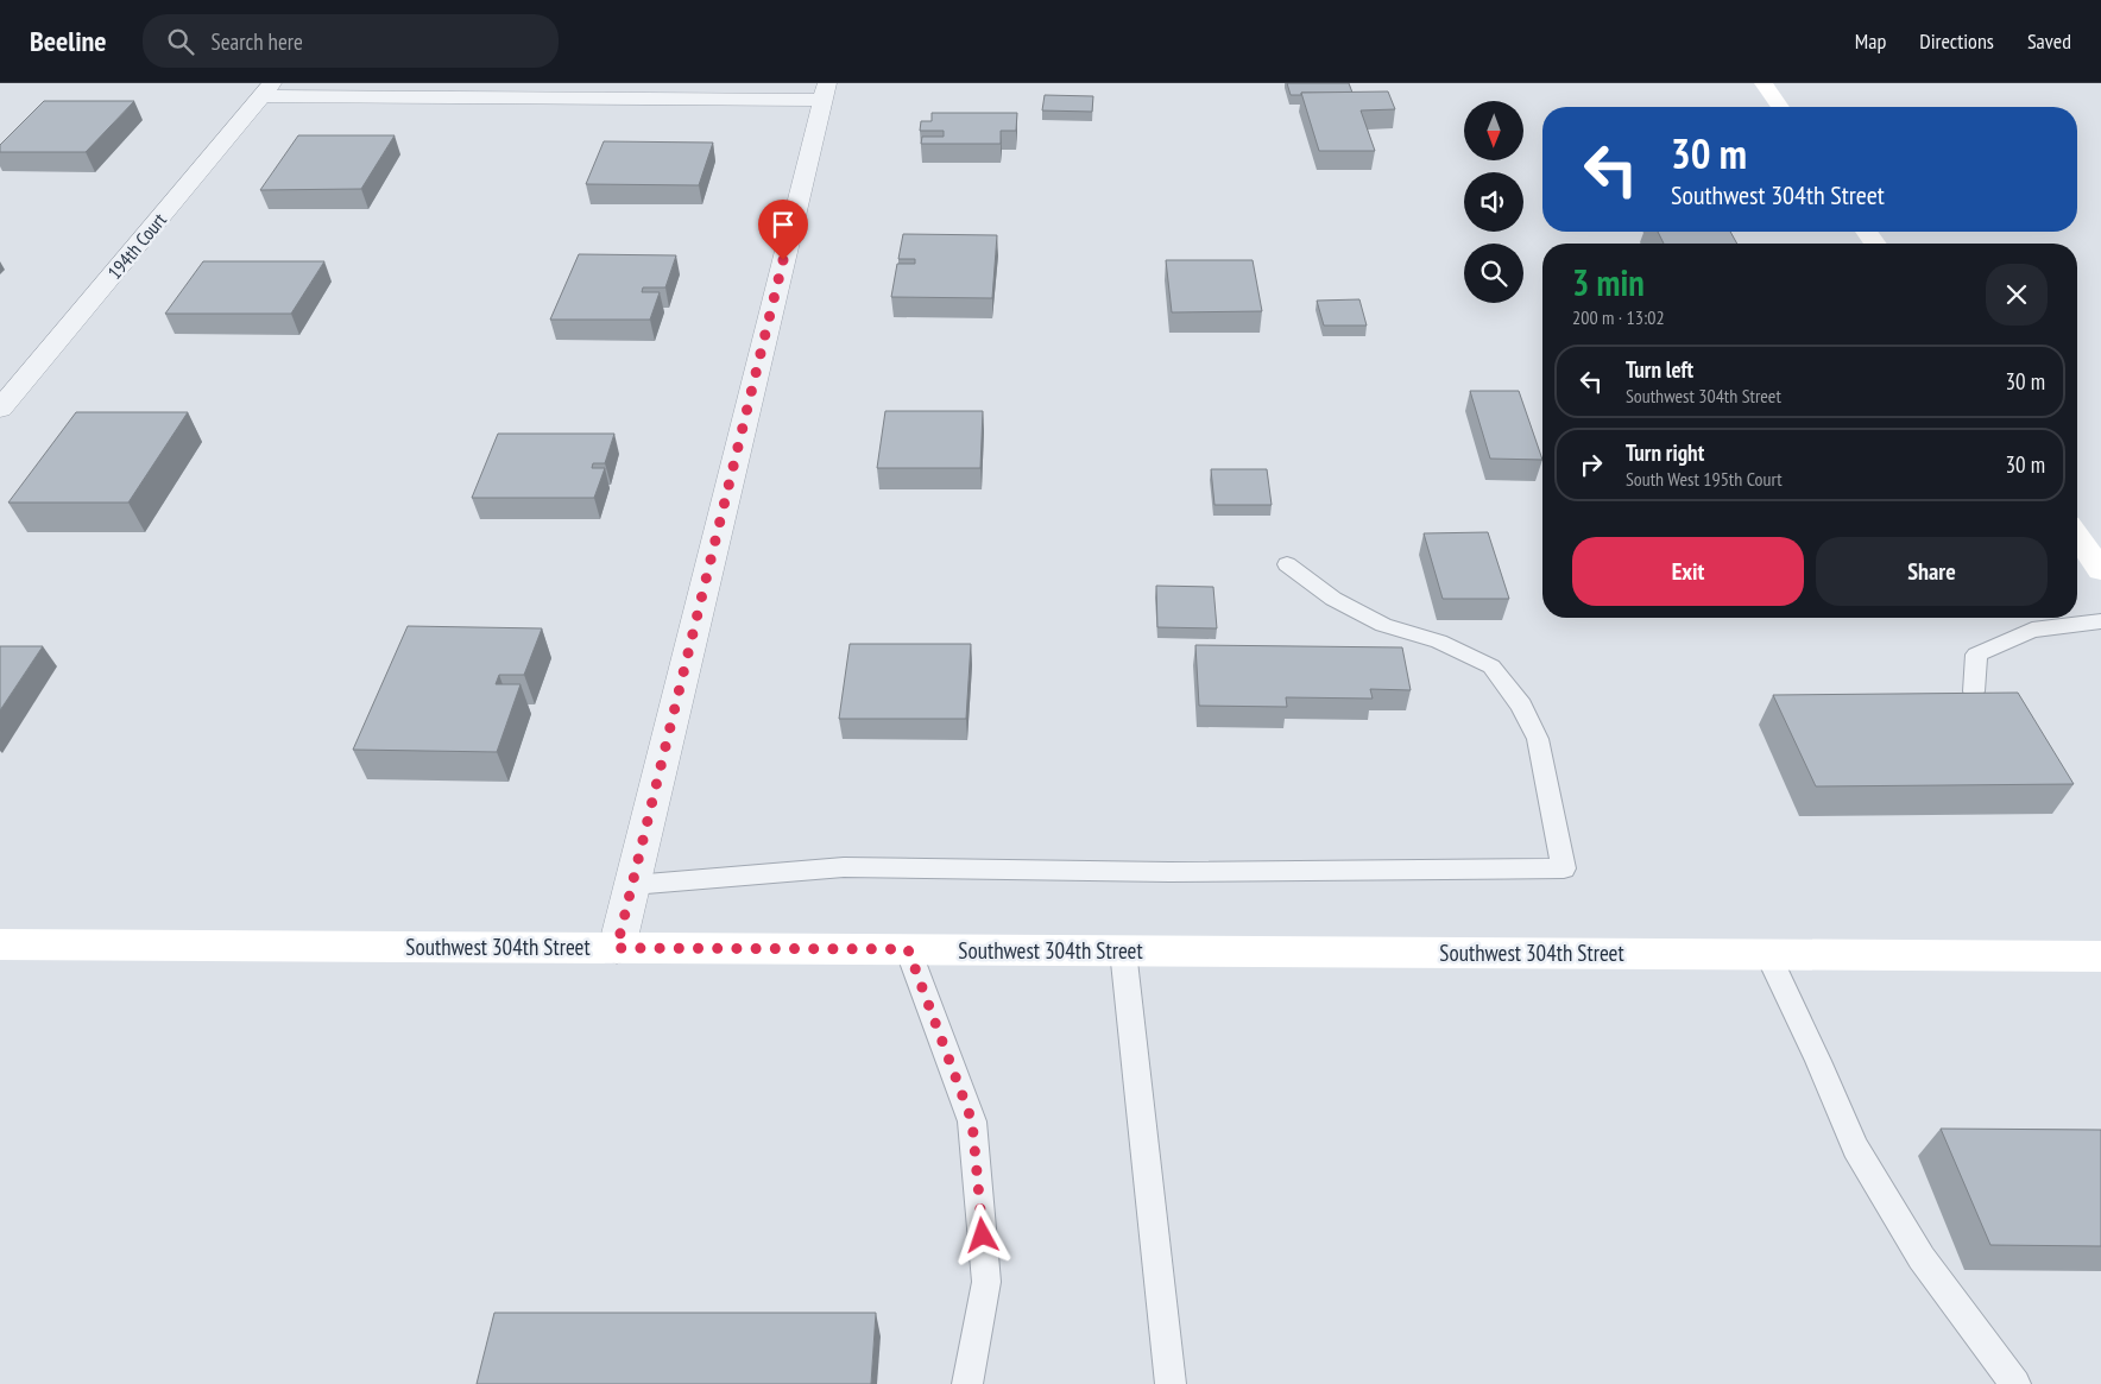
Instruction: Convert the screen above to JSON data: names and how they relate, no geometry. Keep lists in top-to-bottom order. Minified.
{"streets":{"street":["194th Court","Southwest 304th Street"]},"north":"bottom","page":{"header":"Beeline","search":"Search here","nav":["Map","Directions","Saved"],"turn":["30 m","Southwest 304th Street"],"heading":["3 min","200 m · 13:02"],"list":[{"name":"Turn left","note":"Southwest 304th Street","value":"30 m"},{"name":"Turn right","note":"South West 195th Court","value":"30 m"}],"buttons":["Exit","Share"]}}
